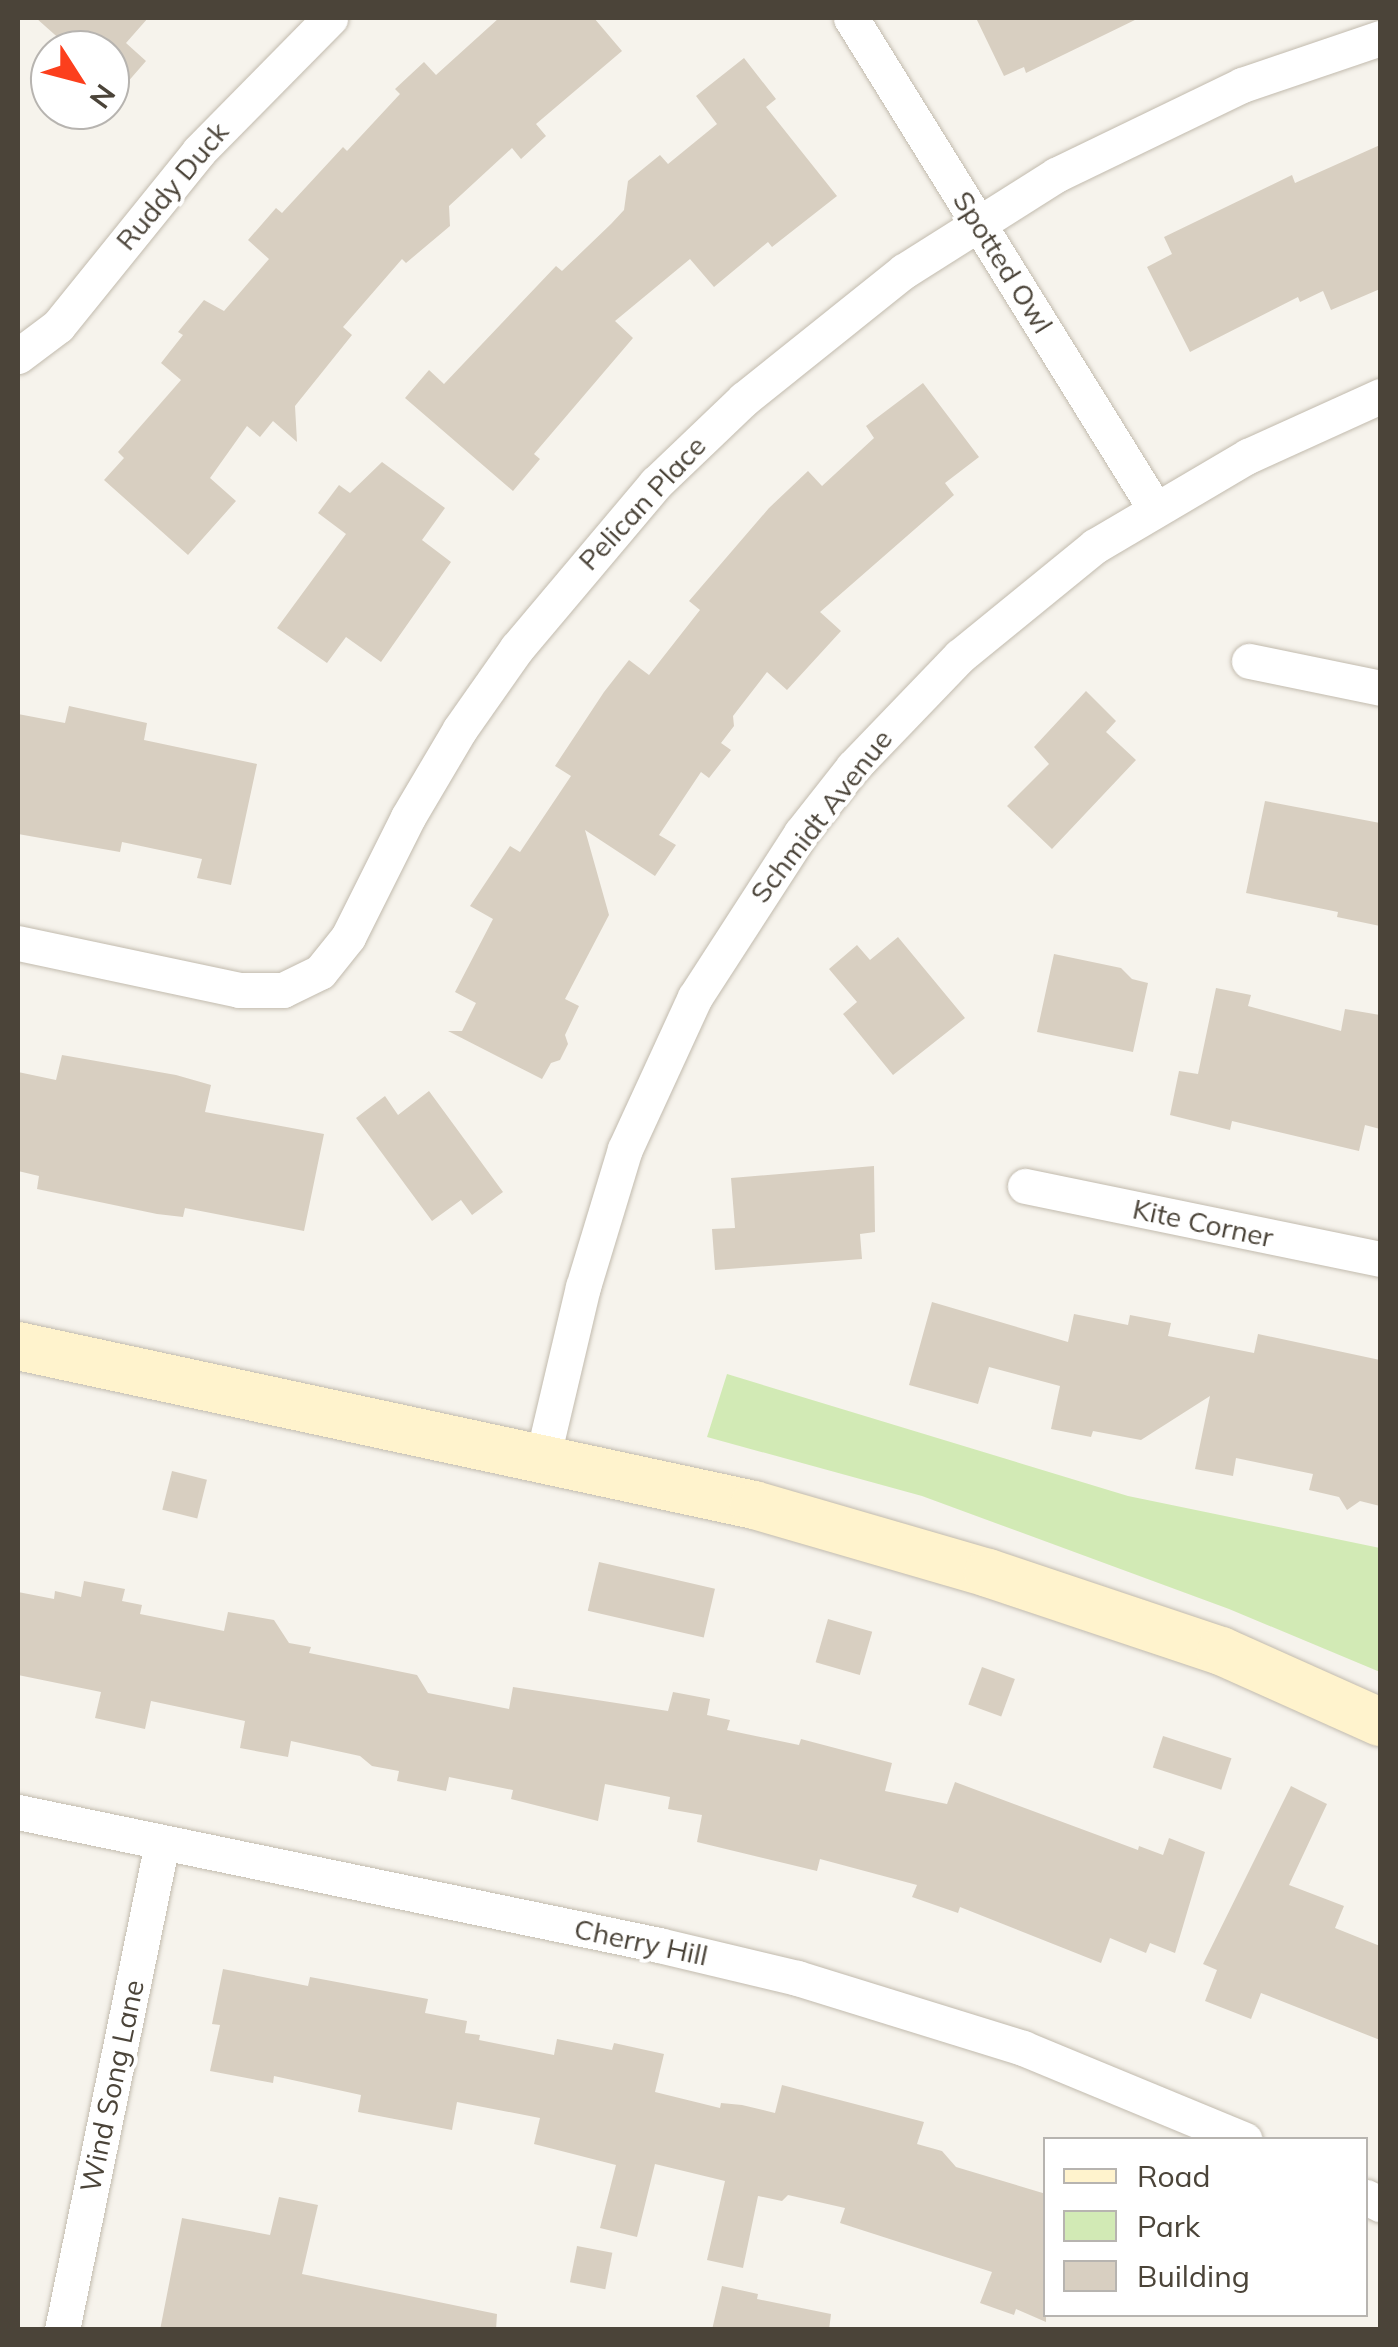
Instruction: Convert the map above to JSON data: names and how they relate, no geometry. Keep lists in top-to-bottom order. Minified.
{"streets":{"street":["Ruddy Duck","Spotted Owl","Pelican Place","Schmidt Avenue","Kite Corner","Cherry Hill","Wind Song Lane"]},"crossings":[["Spotted Owl","Pelican Place"],["Spotted Owl","Schmidt Avenue"],["Cherry Hill","Wind Song Lane"]],"legend":["Road","Park","Building"],"north":"bottom right"}
